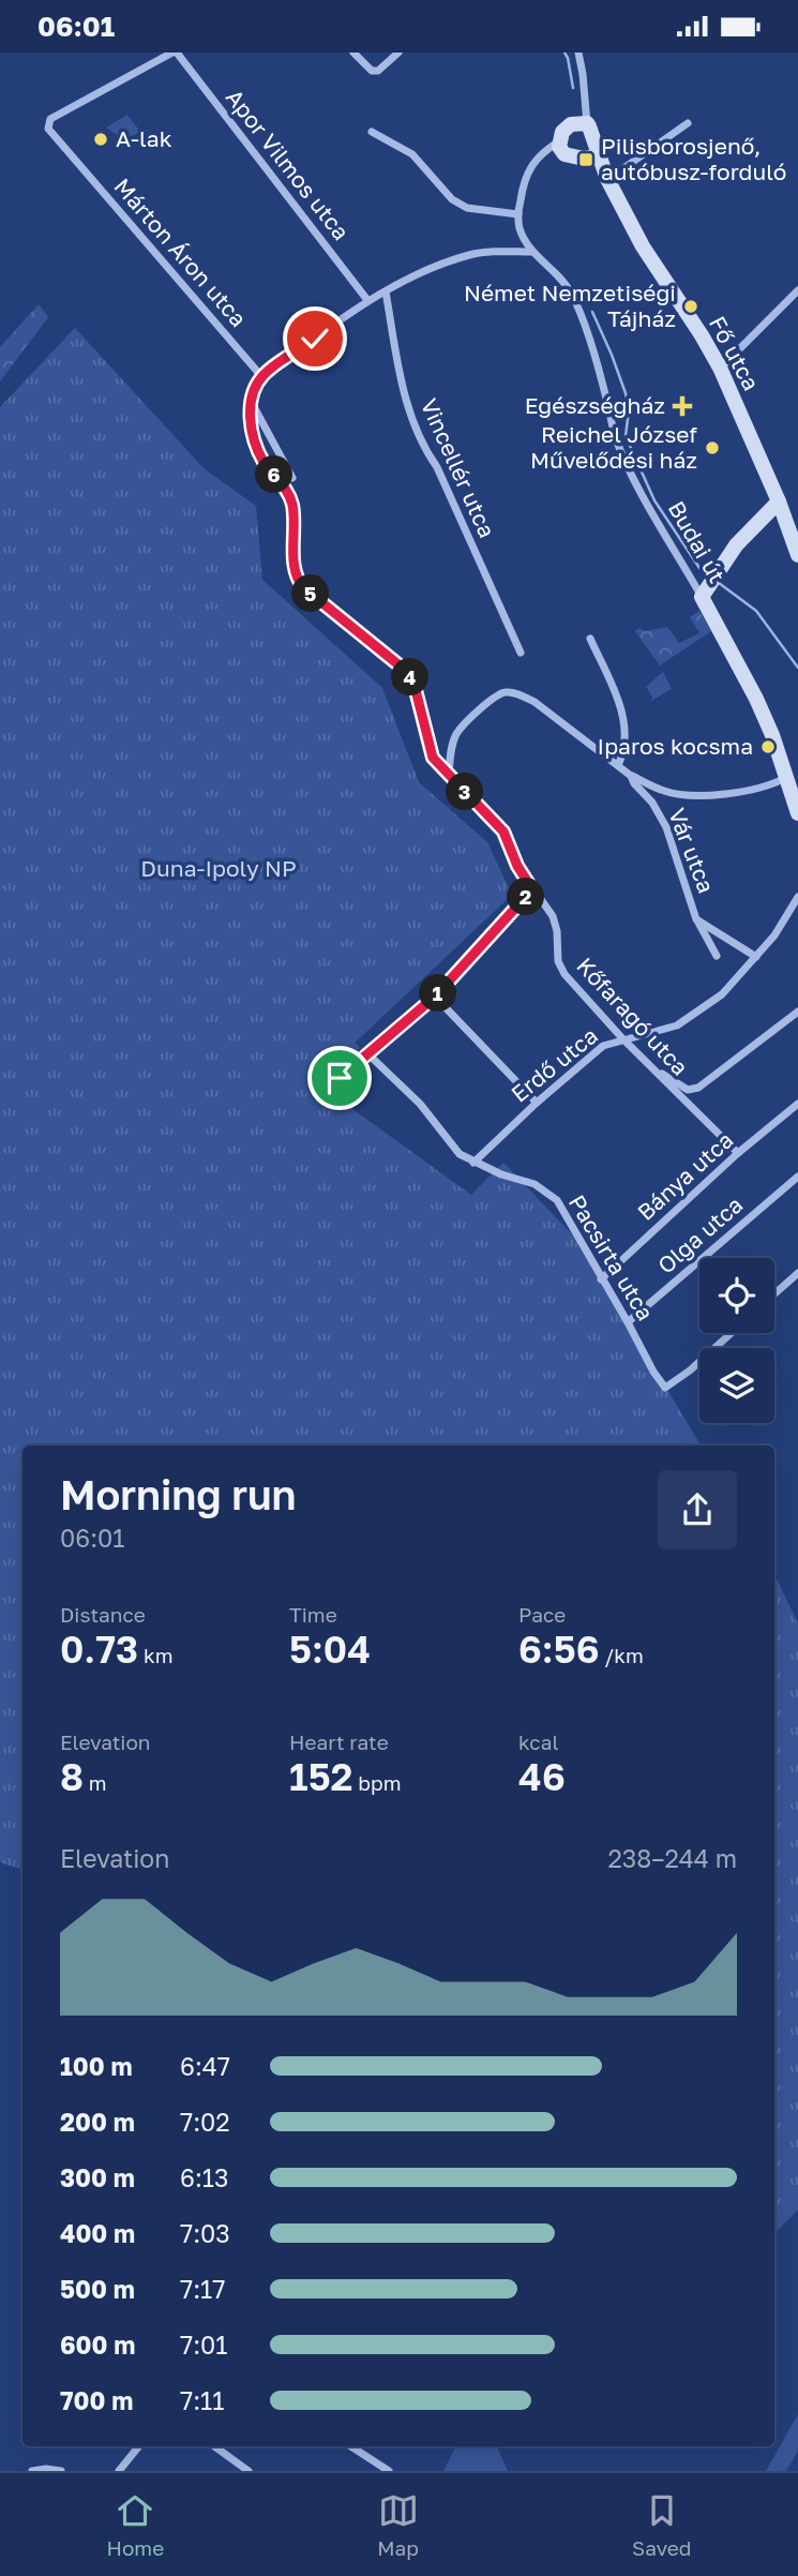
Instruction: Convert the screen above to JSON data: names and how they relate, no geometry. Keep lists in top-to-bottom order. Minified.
{"streets":{"street":["Apor Vilmos utca","Márton Áron utca","Fő utca","Vincellér utca","Budai út","Vár utca","Kőfaragó utca","Erdő utca","Bánya utca","Olga utca","Pacsirta utca"]},"crossings":[["Apor Vilmos utca","Márton Áron utca"],["Vár utca","Kőfaragó utca"],["Vár utca","Erdő utca"],["Kőfaragó utca","Erdő utca"],["Kőfaragó utca","Bánya utca"],["Erdő utca","Pacsirta utca"],["Bánya utca","Pacsirta utca"],["Olga utca","Pacsirta utca"]],"parks":["Duna-Ipoly NP"],"places":{"other":["A-lak","Német Nemzetiségi Tájház","Reichel József Művelődési ház","Iparos kocsma"],"transit":["Pilisborosjenő, autóbusz-forduló"],"health":["Egészségház"]},"page":{"status":"06:01","pins":["6","5","4","3","2","1"],"heading":["Morning run","06:01"],"stats":[["Distance","0.73 km"],["Time","5:04"],["Pace","6:56 /km"],["Elevation","8 m"],["Heart rate","152 bpm"],["kcal","46"]],"chart":["Elevation","238–244 m"],"list":[{"name":"100 m","note":"6:47"},{"name":"200 m","note":"7:02"},{"name":"300 m","note":"6:13"},{"name":"400 m","note":"7:03"},{"name":"500 m","note":"7:17"},{"name":"600 m","note":"7:01"},{"name":"700 m","note":"7:11"}],"tabs":["Home","Map","Saved"]}}
